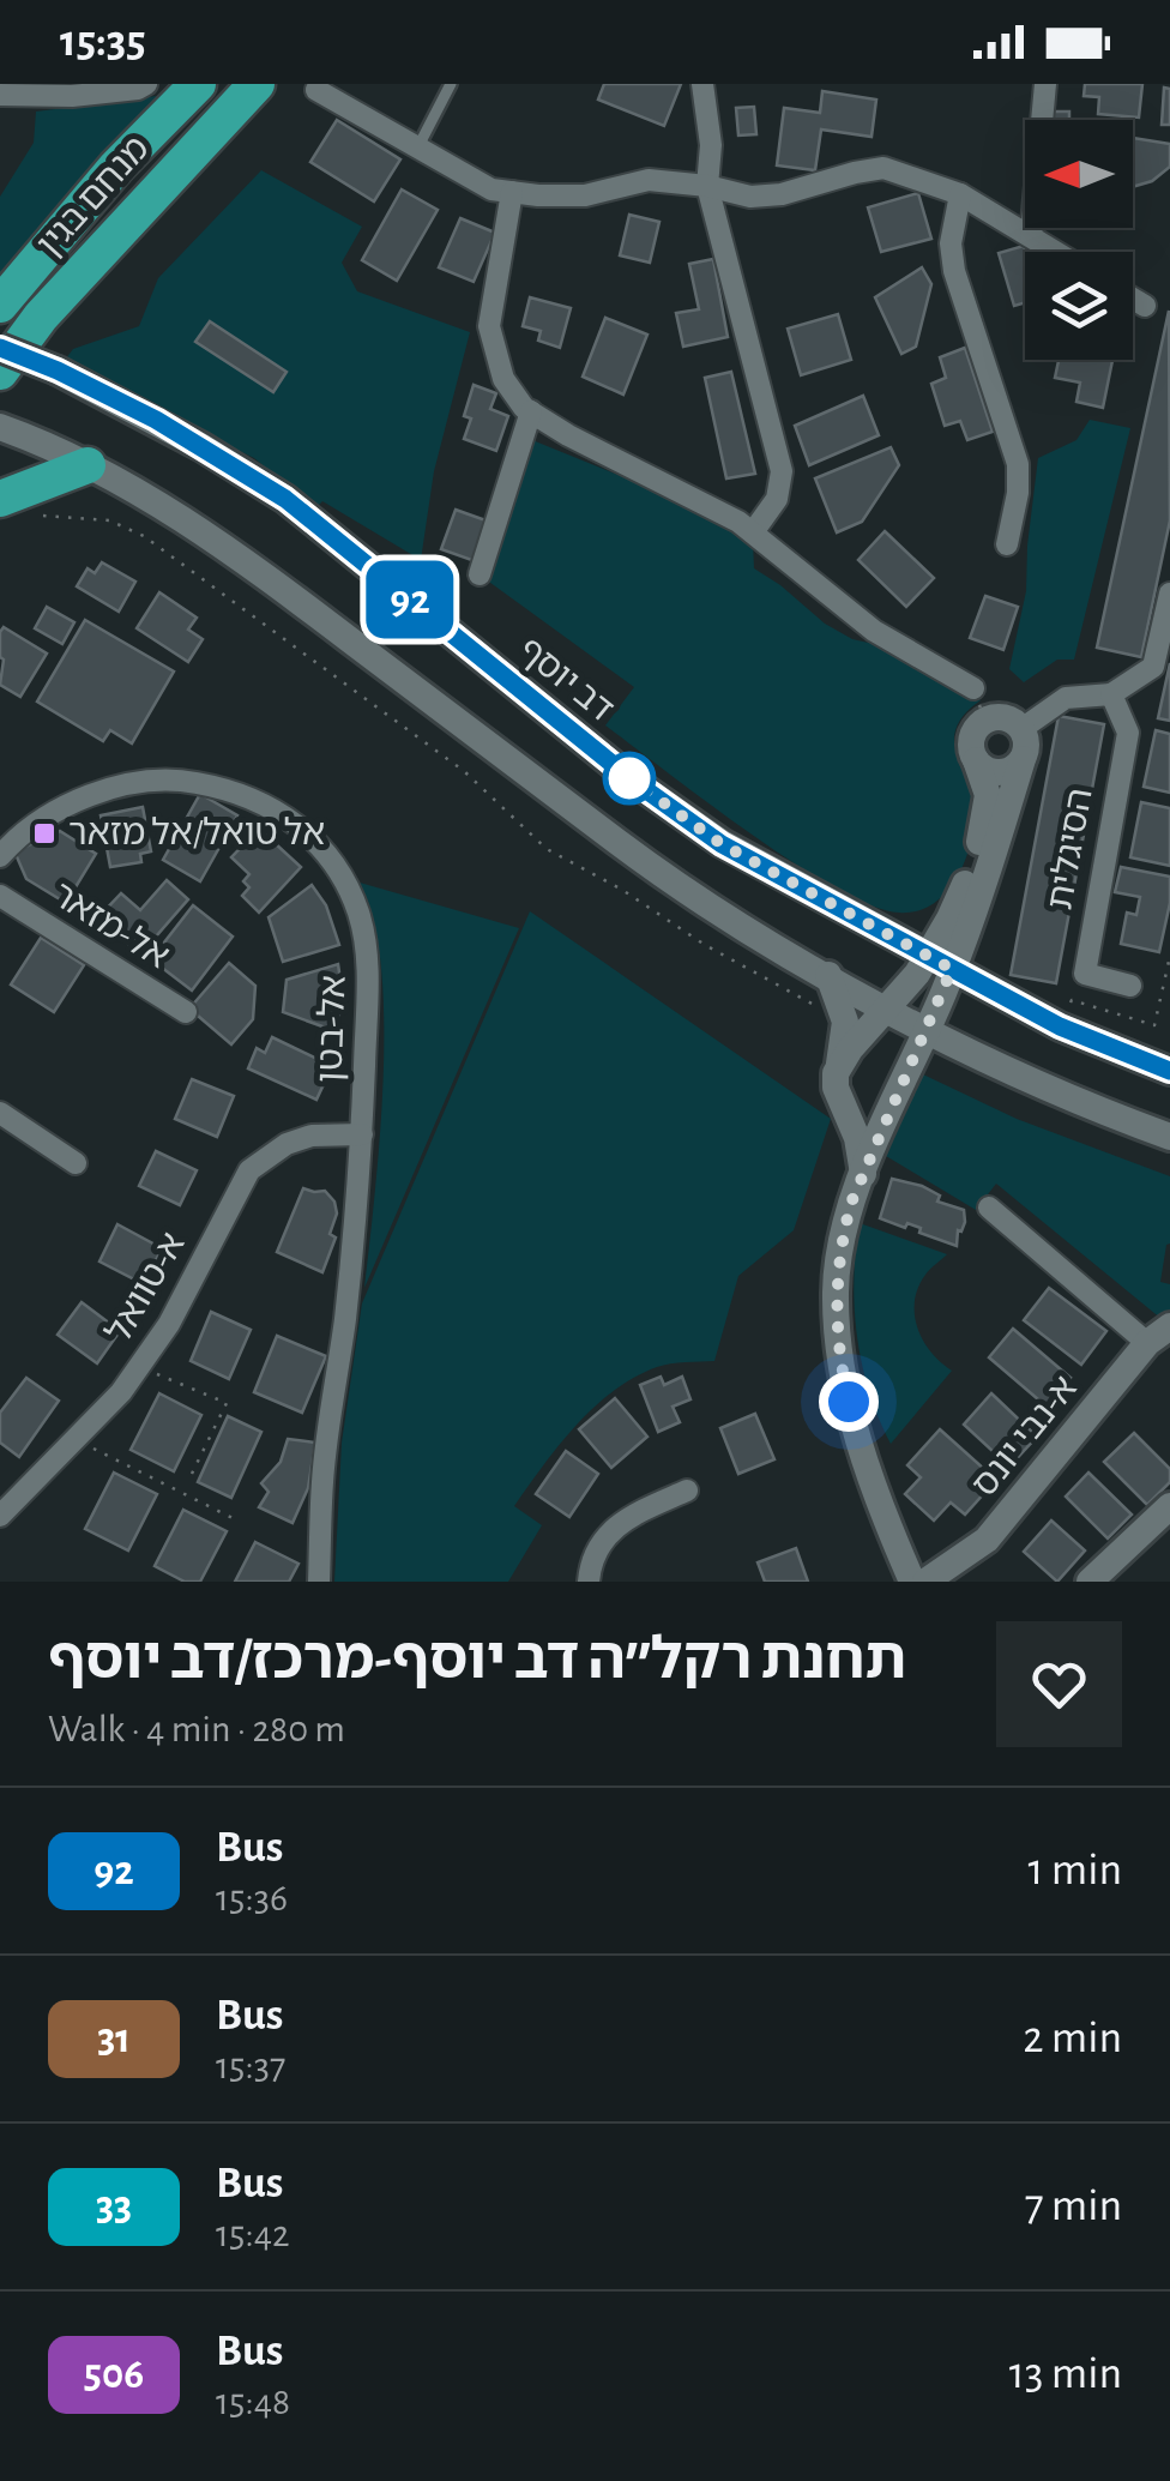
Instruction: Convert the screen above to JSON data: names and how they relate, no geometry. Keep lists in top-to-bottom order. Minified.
{"streets":{"highway":["מנחם בגין"],"main road":["דב יוסף","הסיגלית","א-נבי יונס"],"street":["אל-מזאר","אל-בטן","א-טוואל"]},"crossings":[["דב יוסף","הסיגלית"],["אל-בטן","א-טוואל"]],"places":{"transit":["אל טואל/אל מזאר"]},"lines":["bus line 92"],"north":"left","page":{"status":"15:35","on_map":"92","heading":["תחנת רקל״ה דב יוסף-מרכז/דב יוסף","Walk · 4 min · 280 m"],"list":[{"mark":"92","name":"Bus","note":"15:36","value":"1 min"},{"mark":"31","name":"Bus","note":"15:37","value":"2 min"},{"mark":"33","name":"Bus","note":"15:42","value":"7 min"},{"mark":"506","name":"Bus","note":"15:48","value":"13 min"}]}}
